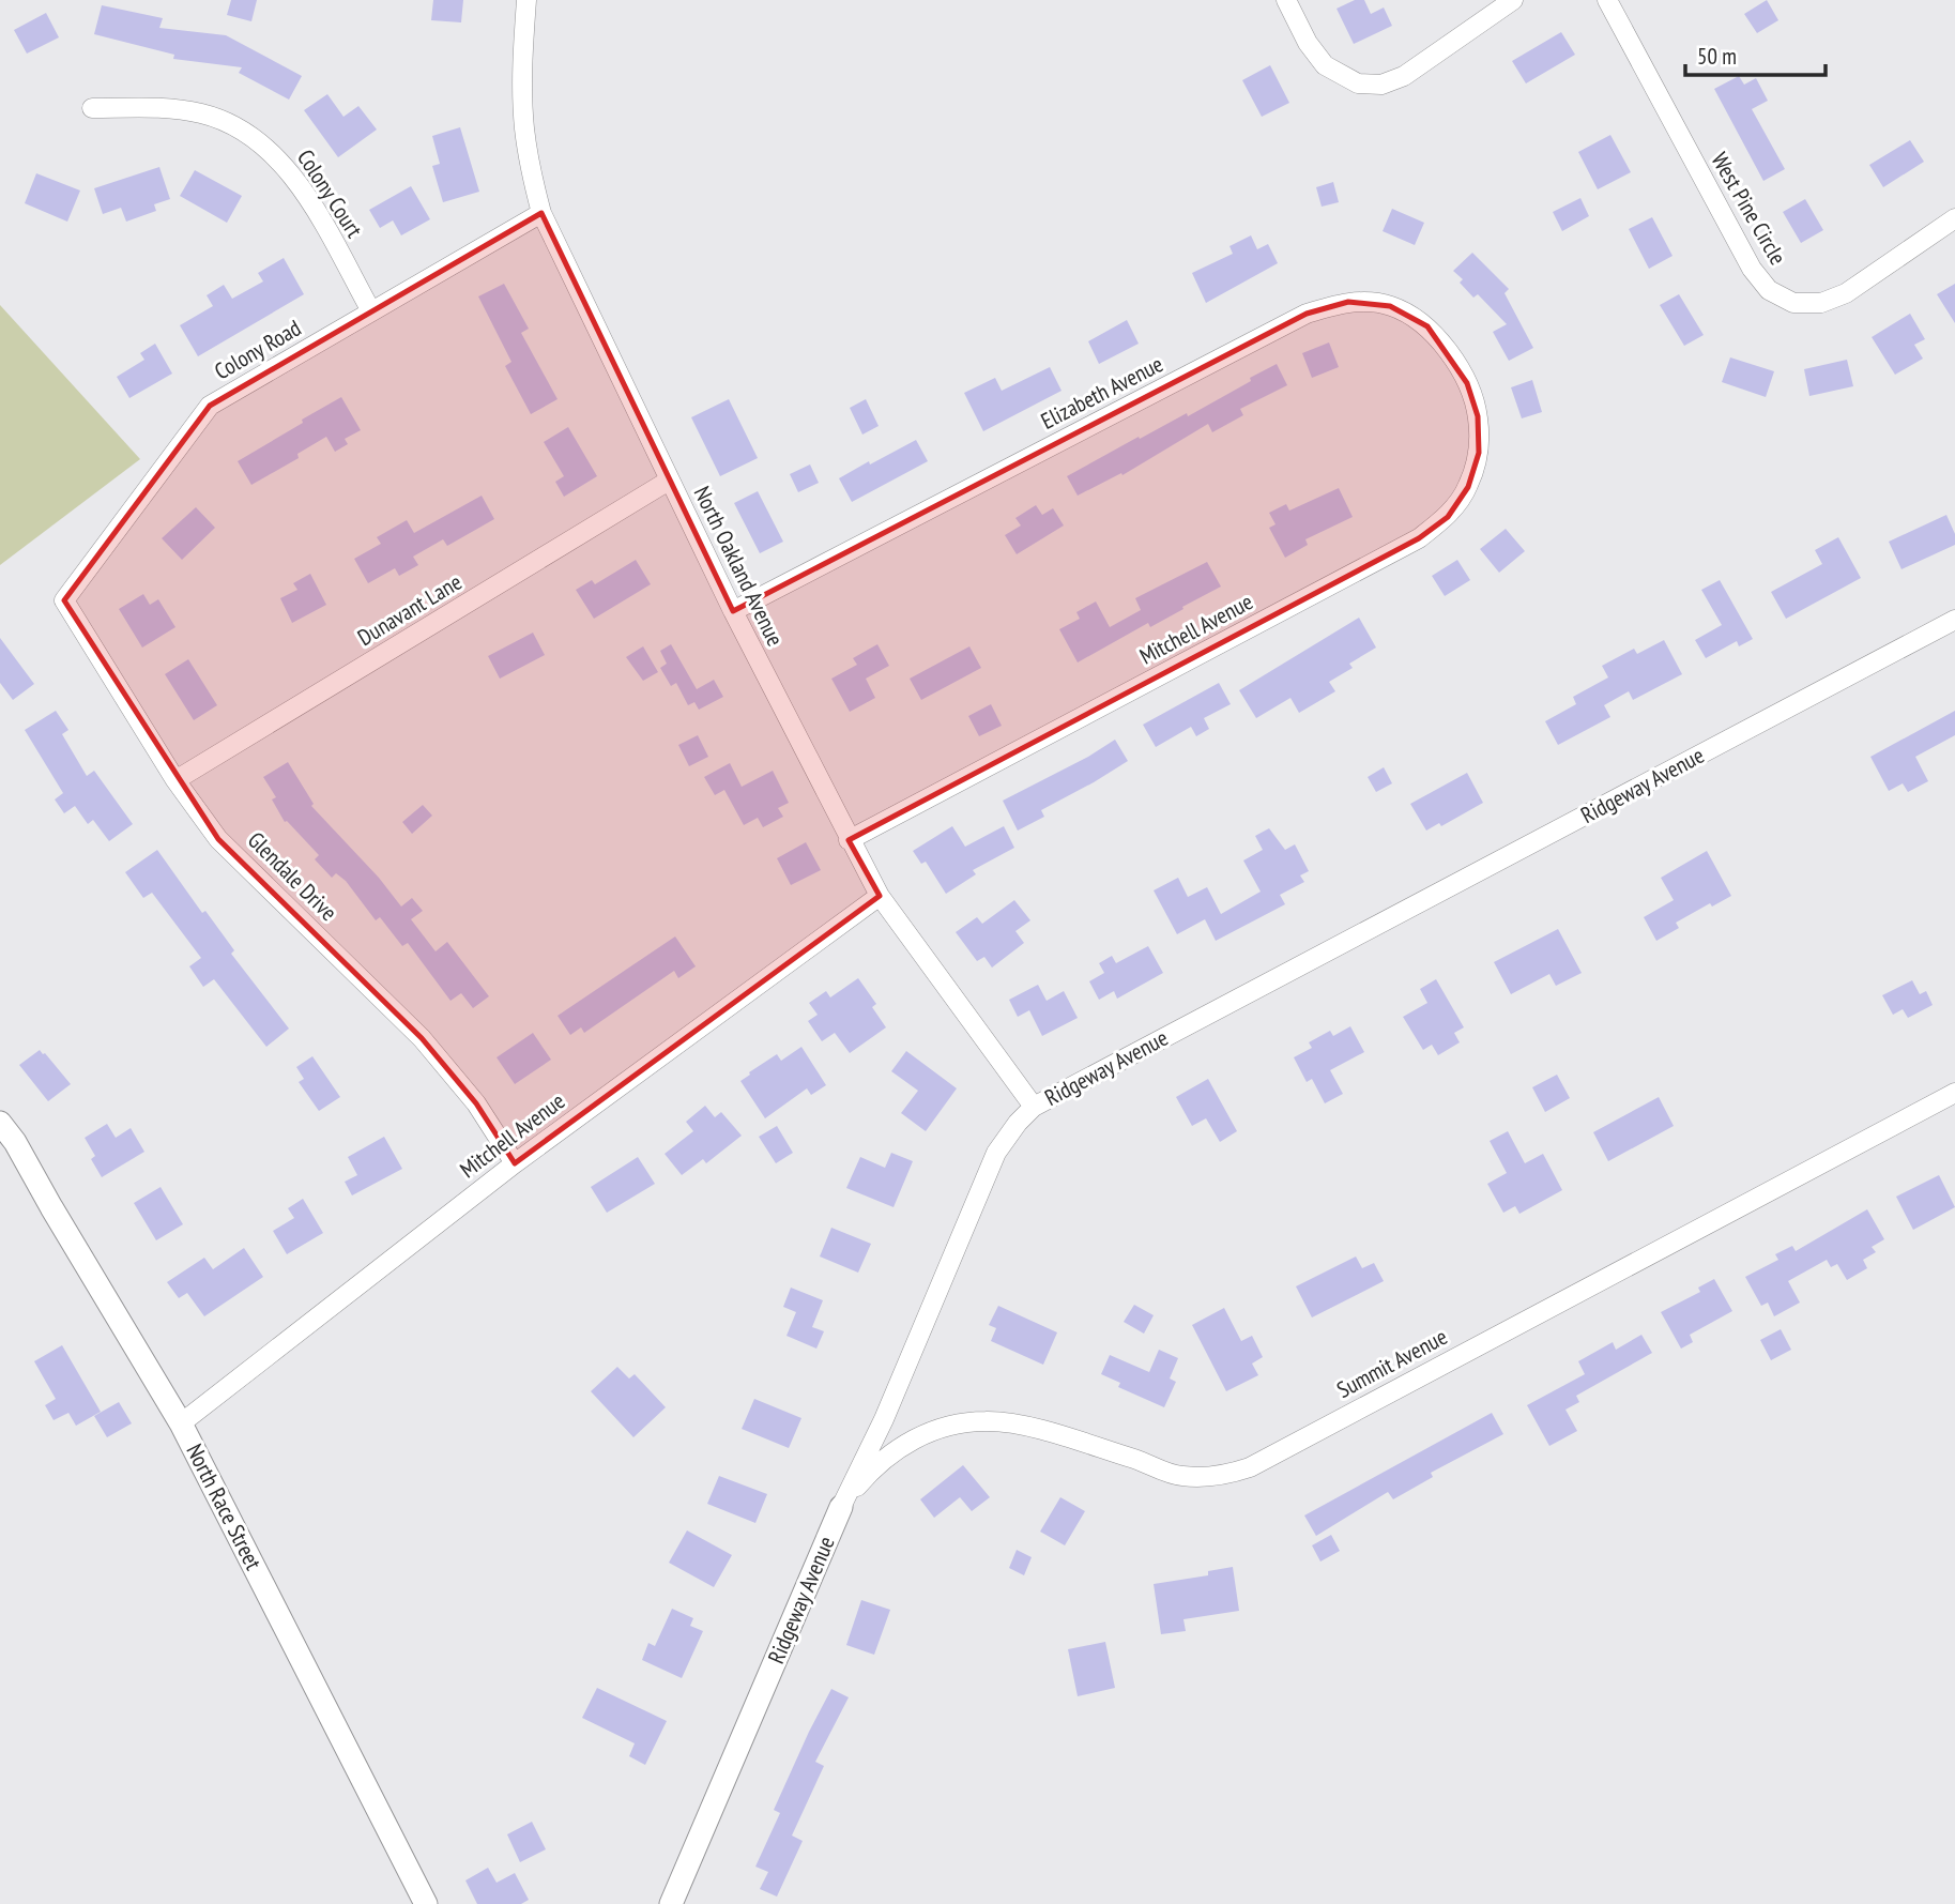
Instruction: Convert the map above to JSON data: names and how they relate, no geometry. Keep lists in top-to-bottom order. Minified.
{"streets":{"street":["Colony Court","West Pine Circle","Colony Road","Elizabeth Avenue","North Oakland Avenue","Dunavant Lane","Mitchell Avenue","Ridgeway Avenue","Glendale Drive","Summit Avenue","North Race Street"]},"crossings":[["Colony Court","Colony Road"],["Colony Road","North Oakland Avenue"],["Colony Road","Glendale Drive"],["Elizabeth Avenue","North Oakland Avenue"],["Elizabeth Avenue","Mitchell Avenue"],["North Oakland Avenue","Dunavant Lane"],["North Oakland Avenue","Mitchell Avenue"],["North Oakland Avenue","Ridgeway Avenue"],["Dunavant Lane","Glendale Drive"],["Mitchell Avenue","Glendale Drive"],["Mitchell Avenue","North Race Street"],["Ridgeway Avenue","Summit Avenue"]],"scale_bar":"50 m"}
